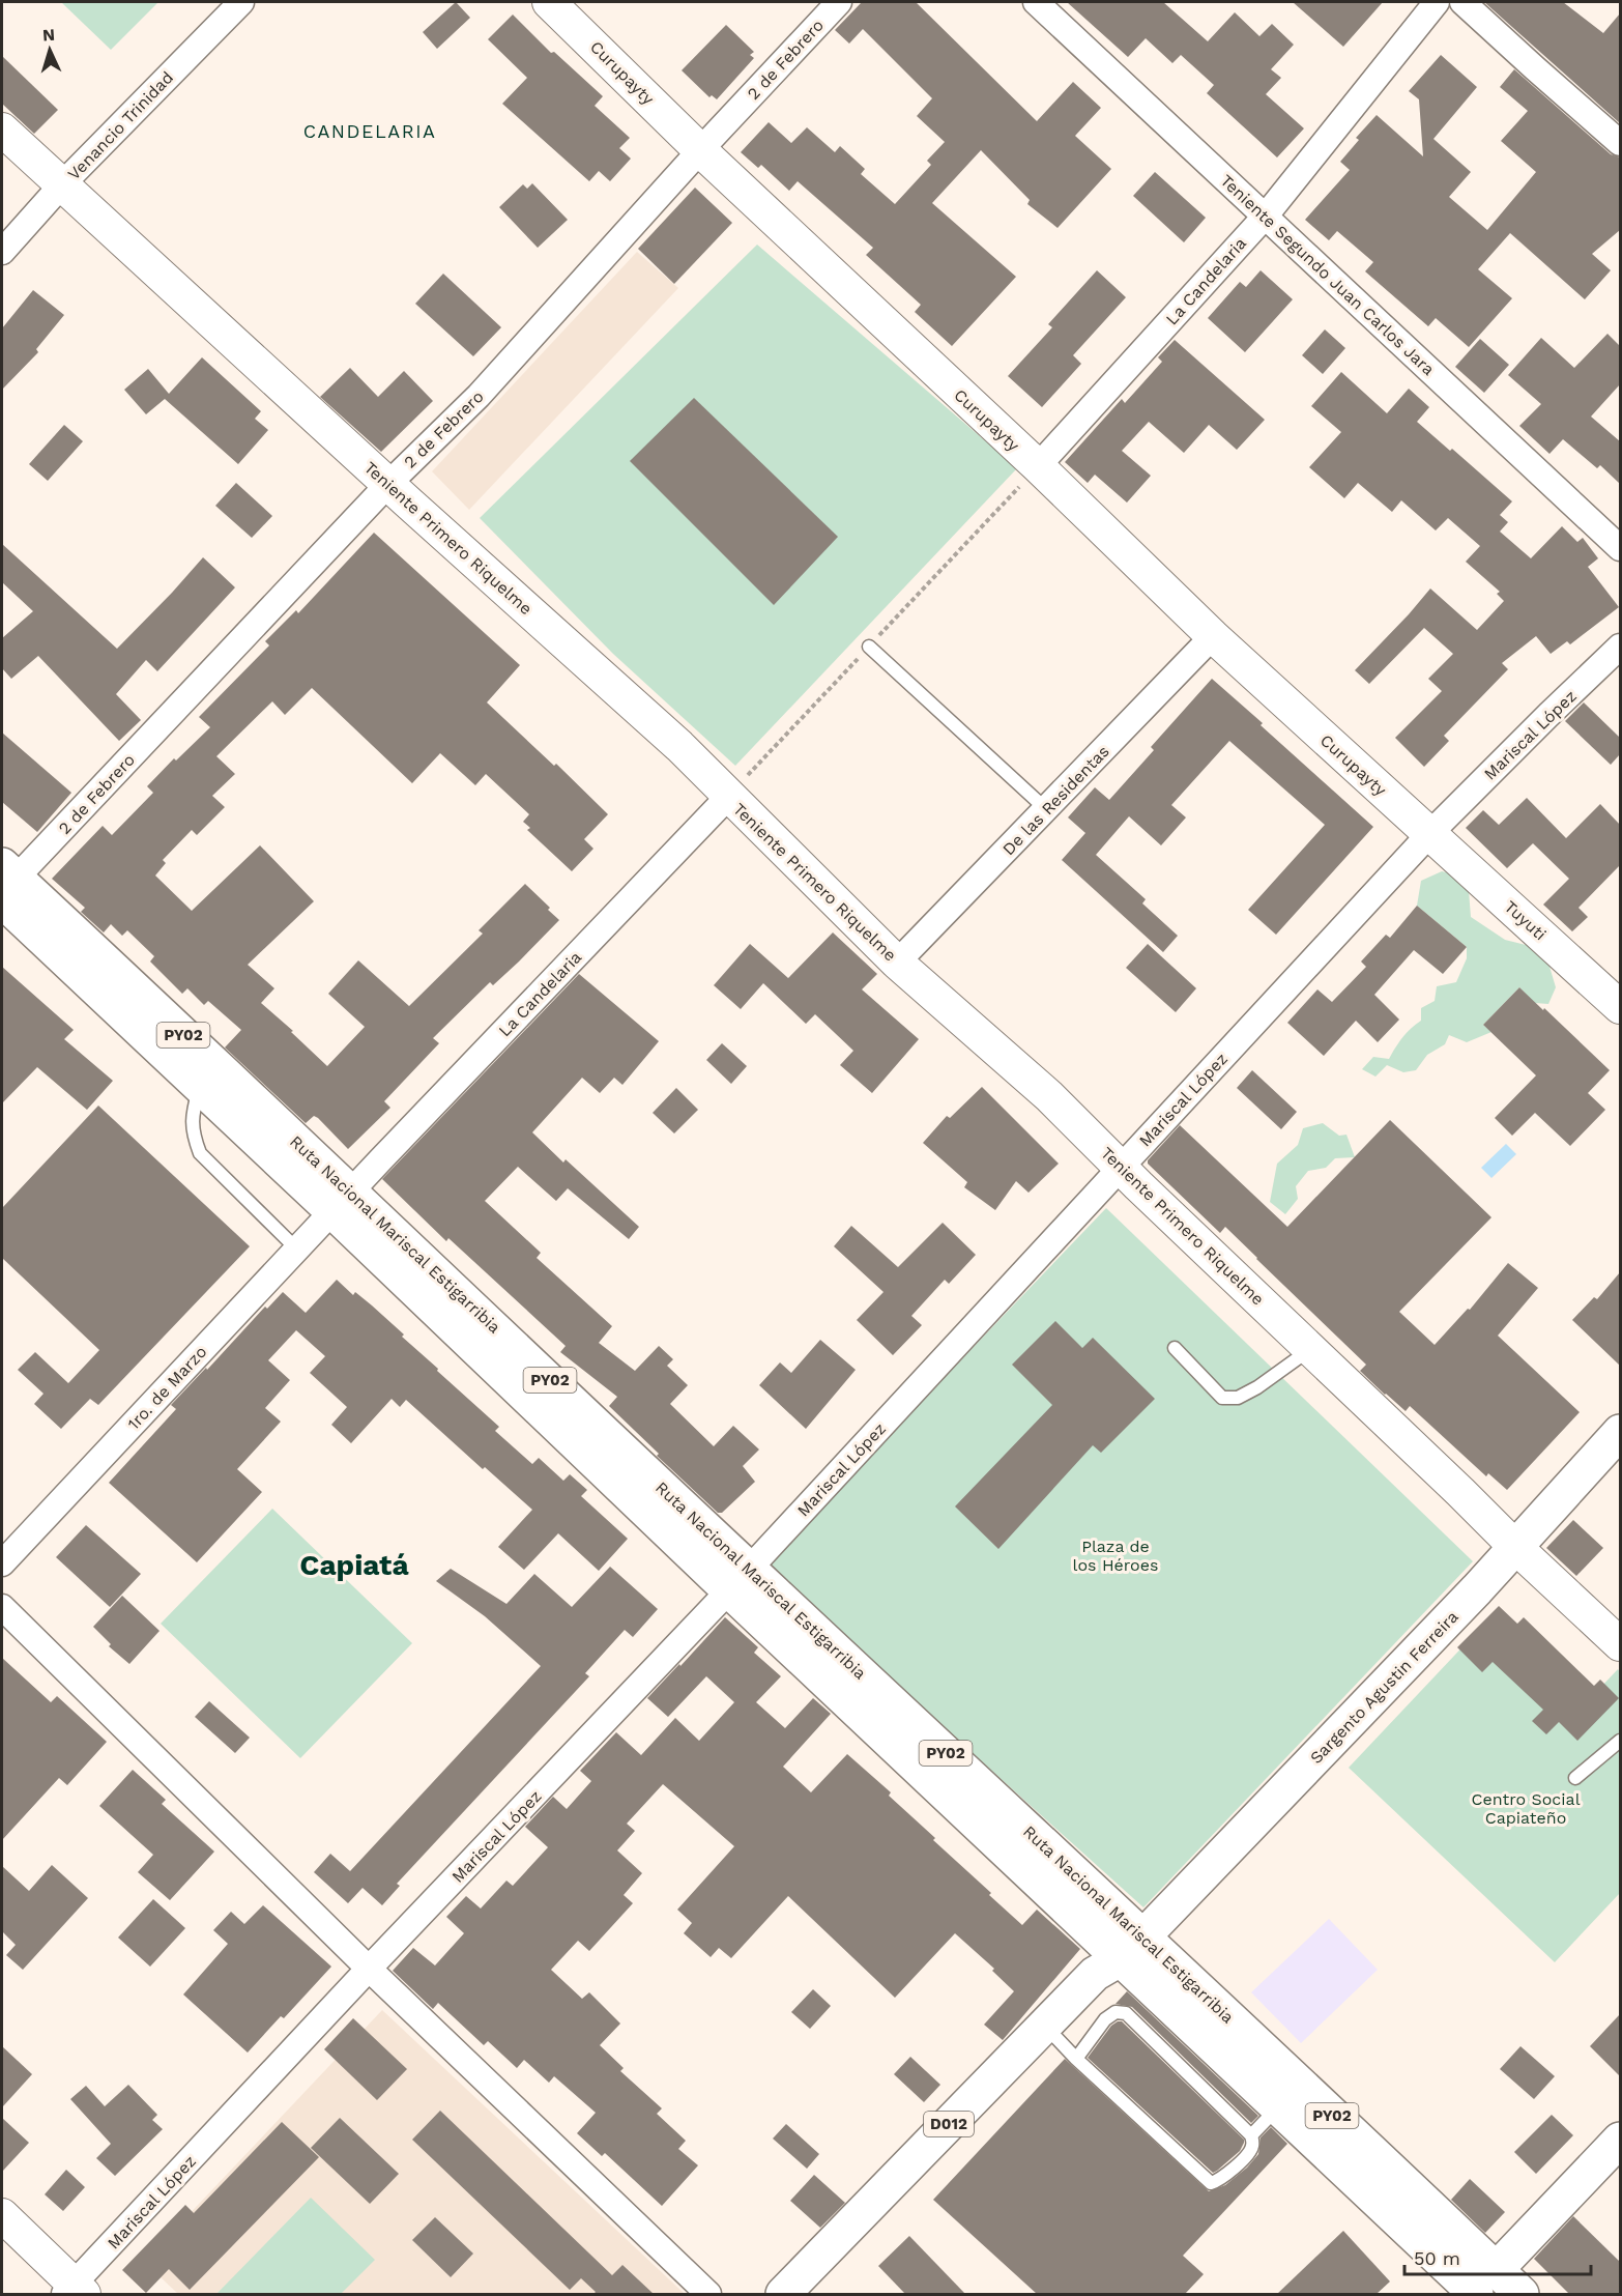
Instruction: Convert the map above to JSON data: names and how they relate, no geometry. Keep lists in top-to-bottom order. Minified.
{"streets":{"main road":["PY02","Ruta Nacional Mariscal Estigarribia","Sargento Agustin Ferreira","D012"],"street":["2 de Febrero","Curupayty","Venancio Trinidad","Teniente Segundo Juan Carlos Jara","La Candelaria","Teniente Primero Riquelme","Mariscal López","De las Residentas","Tuyuti","1ro. de Marzo"]},"crossings":[["2 de Febrero","Curupayty"],["2 de Febrero","Teniente Primero Riquelme"],["2 de Febrero","Ruta Nacional Mariscal Estigarribia"],["Curupayty","La Candelaria"],["Curupayty","Mariscal López"],["Curupayty","De las Residentas"],["Curupayty","Tuyuti"],["Venancio Trinidad","Teniente Primero Riquelme"],["Teniente Segundo Juan Carlos Jara","La Candelaria"],["La Candelaria","Teniente Primero Riquelme"],["La Candelaria","Ruta Nacional Mariscal Estigarribia"],["La Candelaria","1ro. de Marzo"],["Teniente Primero Riquelme","Mariscal López"],["Teniente Primero Riquelme","De las Residentas"],["Teniente Primero Riquelme","Sargento Agustin Ferreira"],["Mariscal López","Tuyuti"],["Mariscal López","Ruta Nacional Mariscal Estigarribia"],["Ruta Nacional Mariscal Estigarribia","1ro. de Marzo"],["Ruta Nacional Mariscal Estigarribia","Sargento Agustin Ferreira"],["Ruta Nacional Mariscal Estigarribia","D012"],["Sargento Agustin Ferreira","D012"]],"districts":["CANDELARIA","Capiatá"],"parks":["Plaza de los Héroes","Centro Social Capiateño"],"scale_bar":"50 m","north":"top"}
